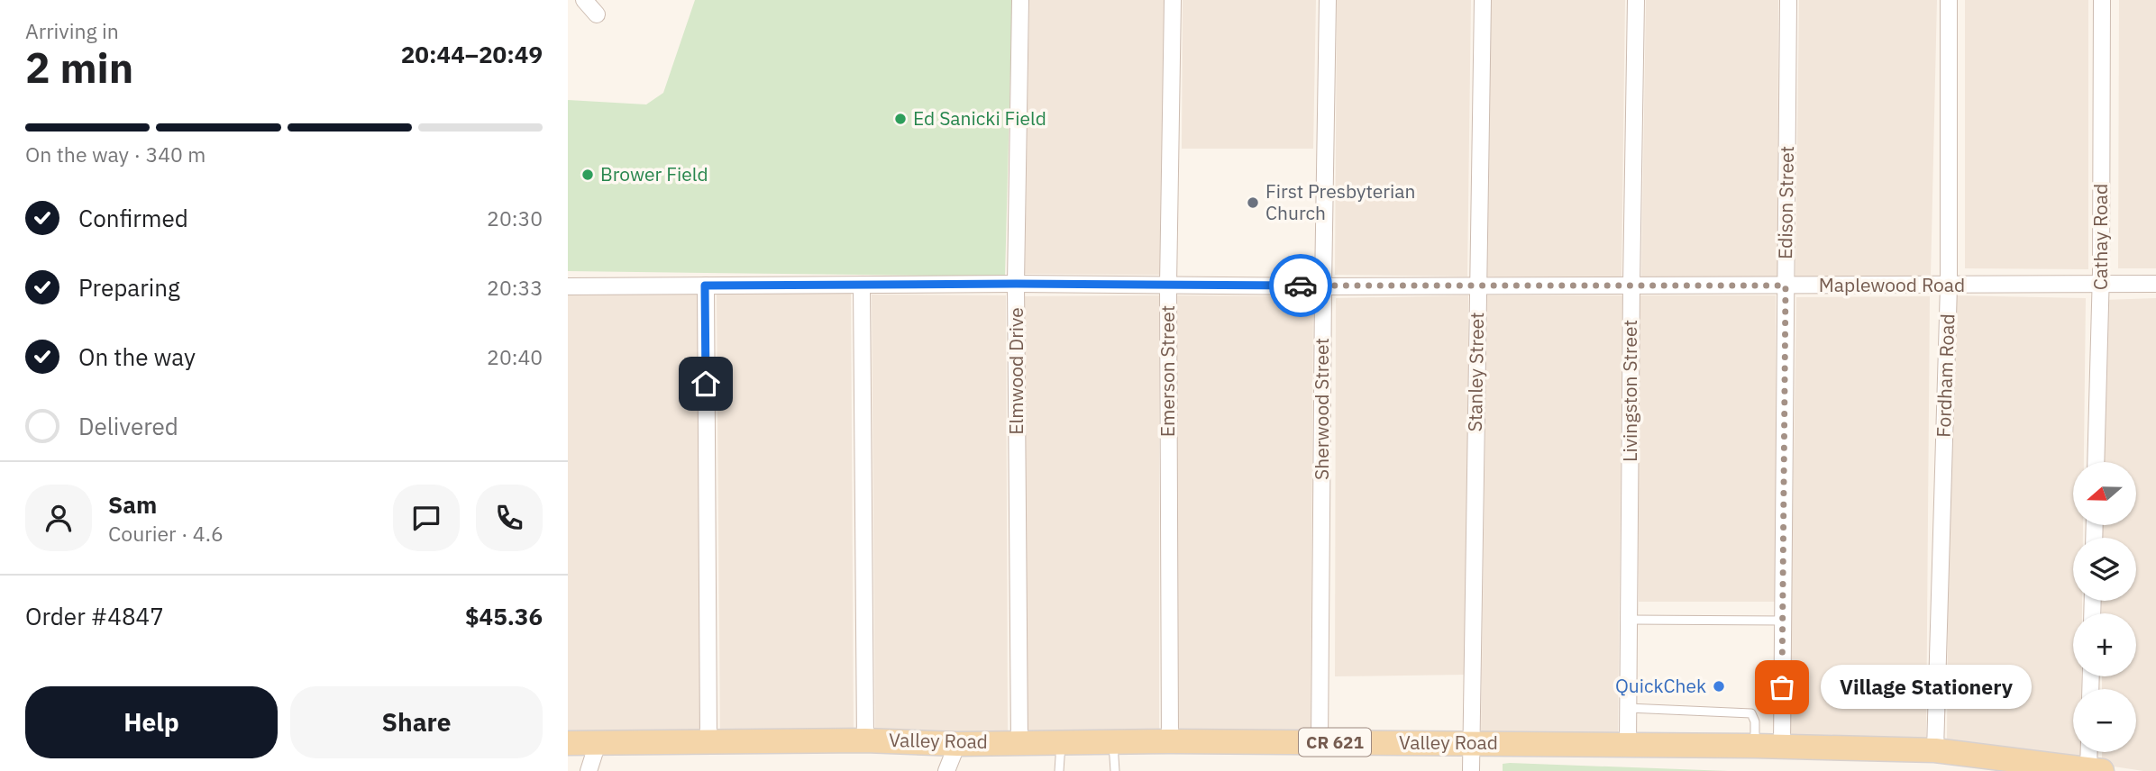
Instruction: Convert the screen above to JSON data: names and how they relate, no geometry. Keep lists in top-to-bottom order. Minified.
{"streets":{"main road":["Valley Road","CR 621"],"street":["Edison Street","Cathay Road","Maplewood Road","Elmwood Drive","Emerson Street","Stanley Street","Fordham Road","Livingston Street","Sherwood Street"]},"crossings":[["Edison Street","Maplewood Road"],["Edison Street","Valley Road"],["Cathay Road","Maplewood Road"],["Maplewood Road","Elmwood Drive"],["Maplewood Road","Emerson Street"],["Maplewood Road","Stanley Street"],["Maplewood Road","Fordham Road"],["Maplewood Road","Livingston Street"],["Maplewood Road","Sherwood Street"],["Elmwood Drive","Valley Road"],["Emerson Street","Valley Road"],["Stanley Street","Valley Road"],["Fordham Road","Valley Road"],["Livingston Street","Valley Road"],["Sherwood Street","Valley Road"]],"places":["Ed Sanicki Field","Brower Field","First Presbyterian Church","QuickChek","Village Stationery"],"north":"left","page":{"heading":["2 min","Arriving in","20:44–20:49"],"panel":["Sam","Courier · 4.6","Order #4847","$45.36"],"bar":"On the way · 340 m","list":[["Confirmed","20:30"],["Preparing","20:33"],["On the way","20:40"],"Delivered"],"map_buttons":["+","−"],"bubble":"Village Stationery","buttons":["Help","Share"]}}
